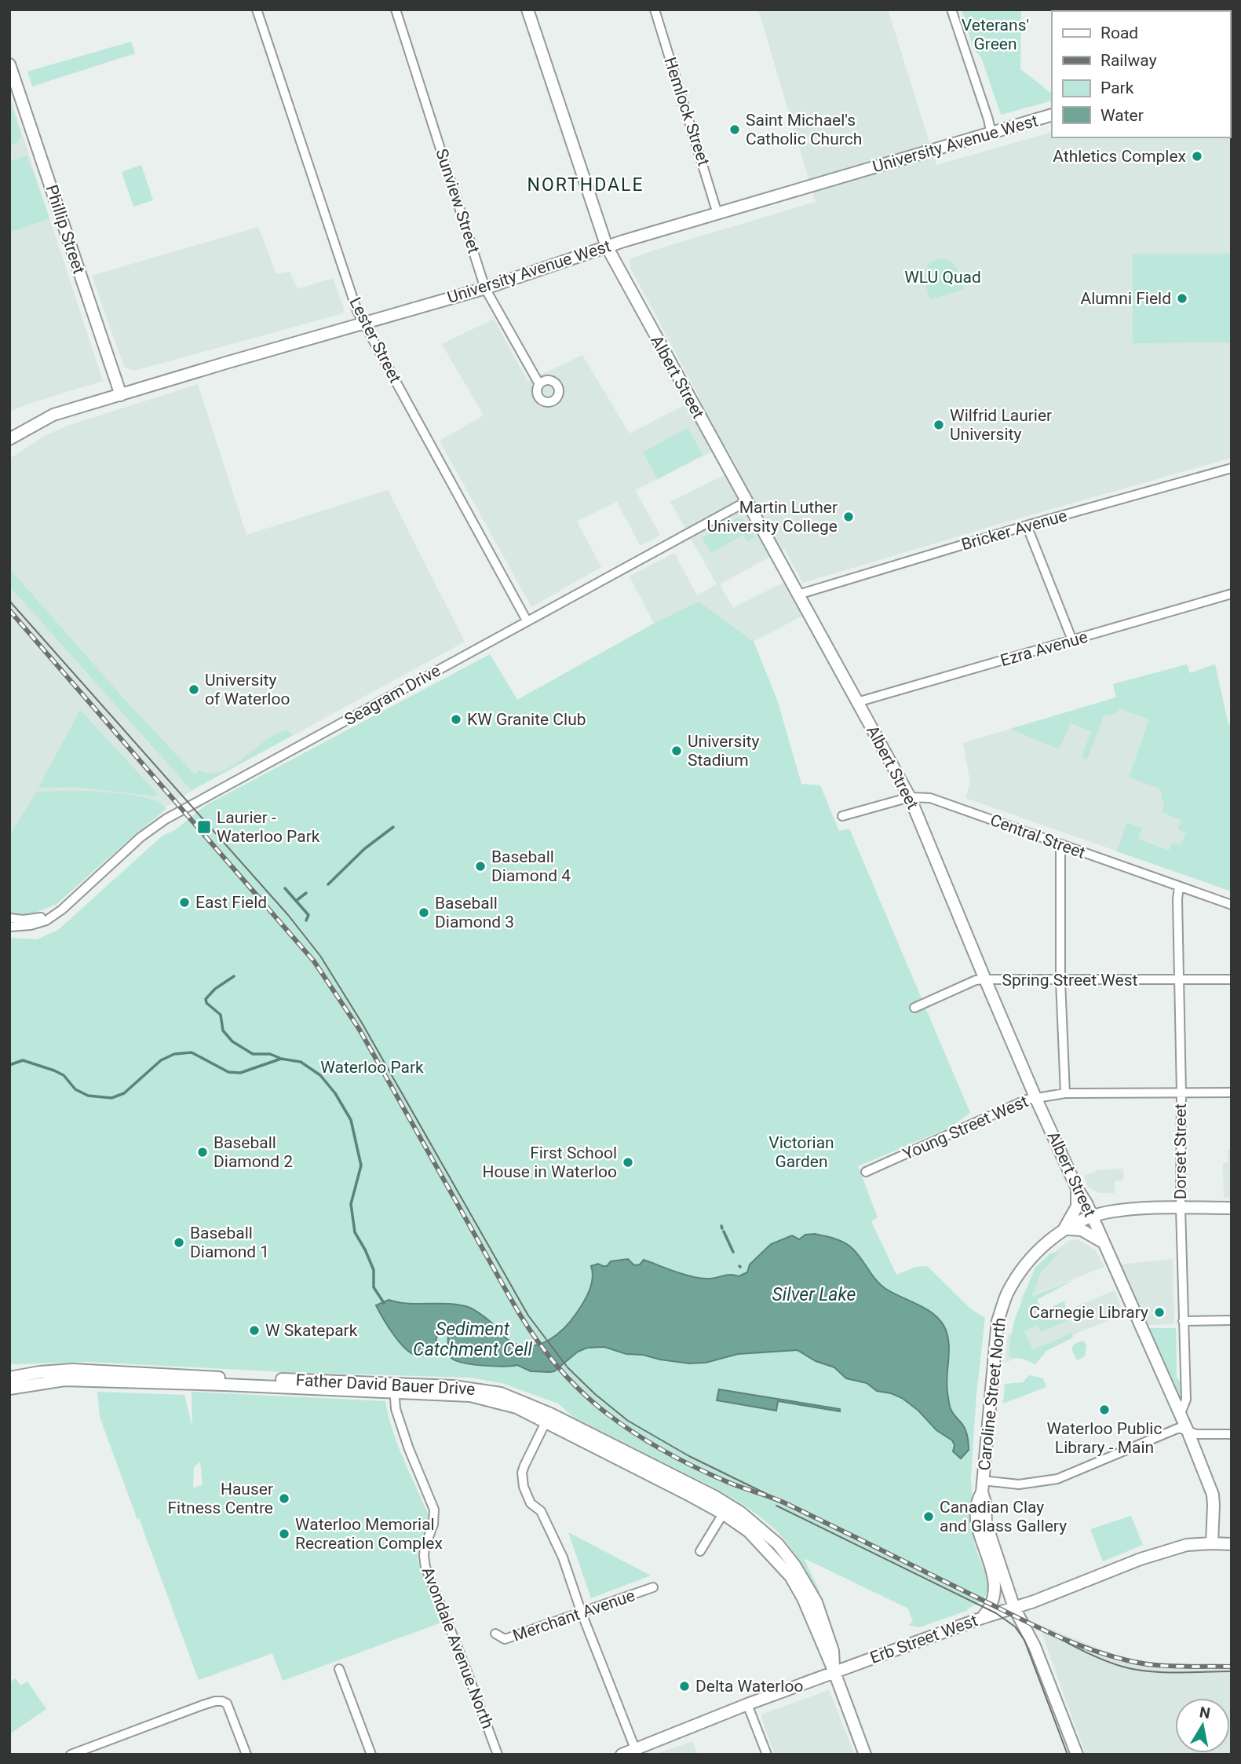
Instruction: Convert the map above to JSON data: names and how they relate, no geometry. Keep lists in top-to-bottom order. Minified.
{"streets":{"street":["Hemlock Street","University Avenue West","Sunview Street","Phillip Street","Lester Street","Albert Street","Bricker Avenue","Ezra Avenue","Seagram Drive","Central Street","Spring Street West","Young Street West","Dorset Street","Father David Bauer Drive","Caroline Street North","Merchant Avenue","Erb Street West","Avondale Avenue North"]},"crossings":[["Hemlock Street","University Avenue West"],["University Avenue West","Sunview Street"],["University Avenue West","Phillip Street"],["University Avenue West","Lester Street"],["University Avenue West","Albert Street"],["Lester Street","Seagram Drive"],["Albert Street","Bricker Avenue"],["Albert Street","Ezra Avenue"],["Albert Street","Seagram Drive"],["Albert Street","Central Street"],["Albert Street","Spring Street West"],["Albert Street","Young Street West"],["Albert Street","Dorset Street"],["Albert Street","Caroline Street North"],["Albert Street","Erb Street West"],["Central Street","Dorset Street"],["Spring Street West","Dorset Street"],["Young Street West","Dorset Street"],["Dorset Street","Caroline Street North"],["Father David Bauer Drive","Erb Street West"],["Father David Bauer Drive","Avondale Avenue North"],["Caroline Street North","Erb Street West"]],"districts":["NORTHDALE"],"water":["Silver Lake","Sediment Catchment Cell"],"parks":["Veterans' Green","WLU Quad","Waterloo Park","Victorian Garden"],"places":{"other":["Saint Michael's Catholic Church","Athletics Complex","Alumni Field","Wilfrid Laurier University","Martin Luther University College","University of Waterloo","KW Granite Club","University Stadium","Baseball Diamond 4","East Field","Baseball Diamond 3","Baseball Diamond 2","First School House in Waterloo","Baseball Diamond 1","Carnegie Library","W Skatepark","Waterloo Public Library - Main","Hauser Fitness Centre","Canadian Clay and Glass Gallery","Waterloo Memorial Recreation Complex","Delta Waterloo"],"transit":["Laurier - Waterloo Park"]},"legend":["Road","Railway","Park","Water"],"north":"top"}
